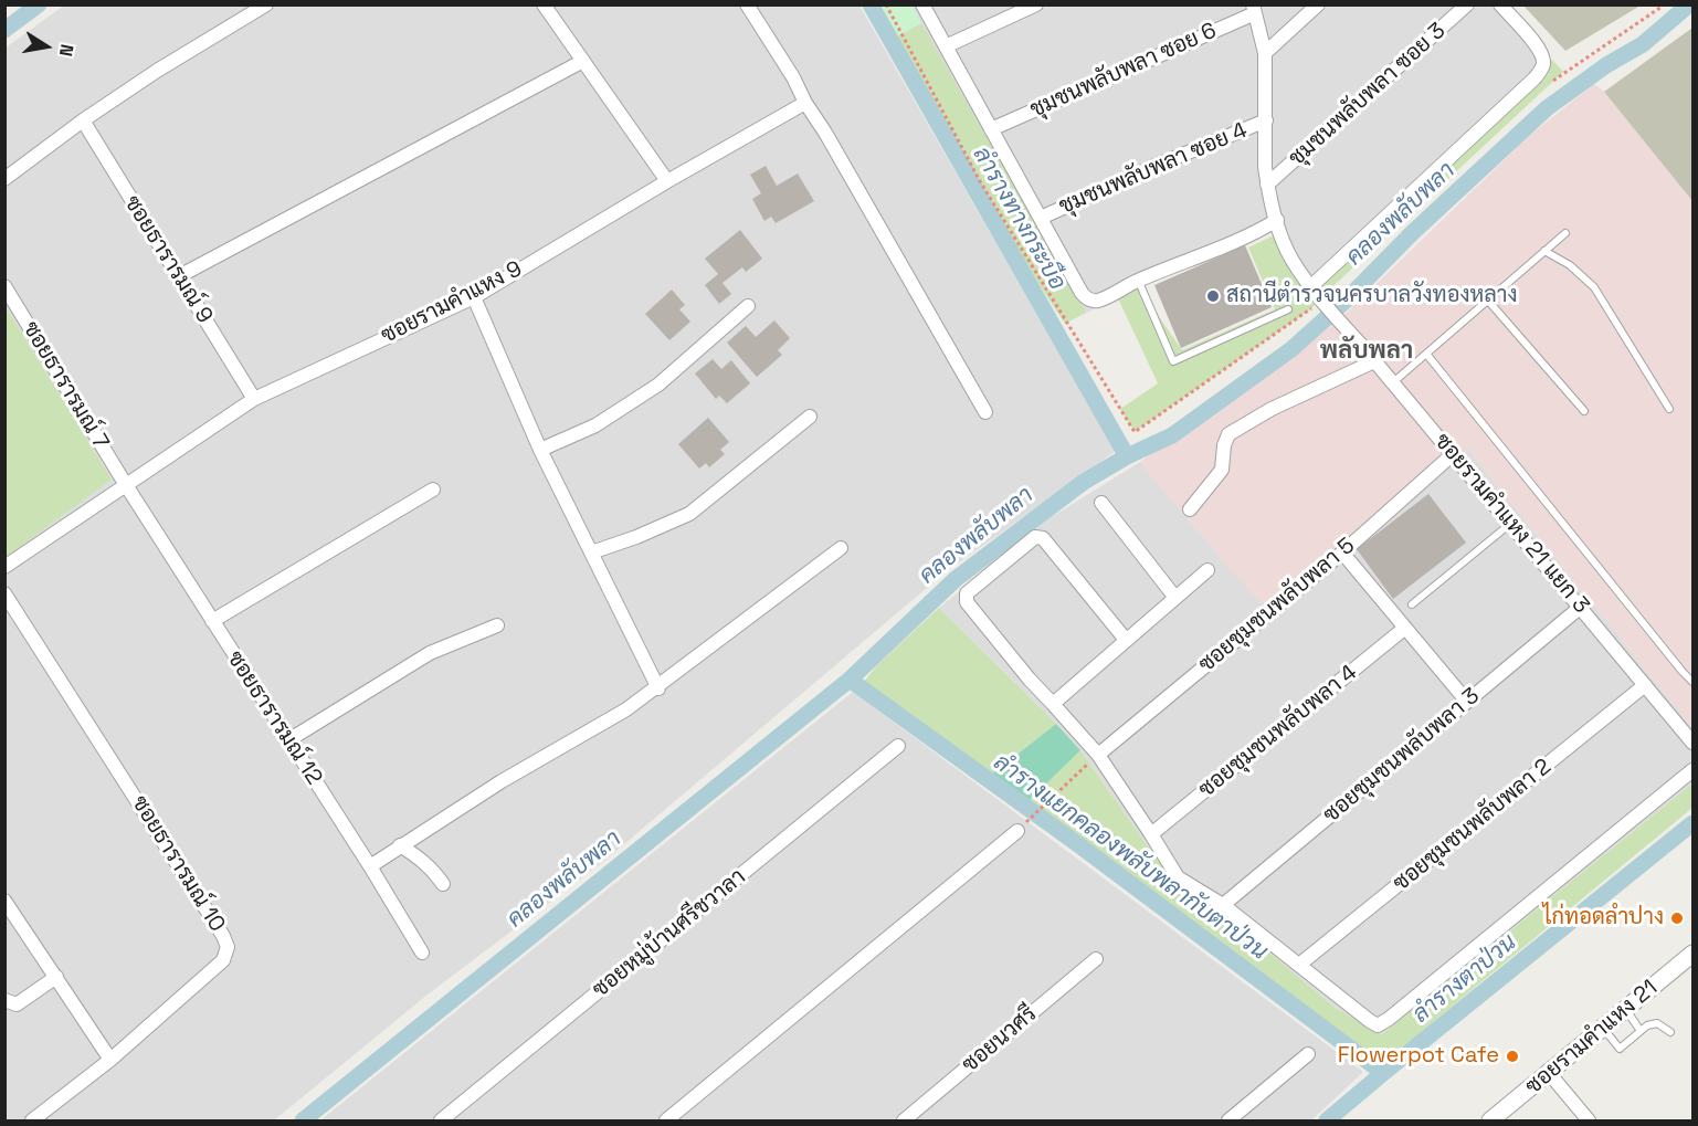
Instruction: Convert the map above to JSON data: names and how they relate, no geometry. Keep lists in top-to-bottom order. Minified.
{"streets":{"street":["ชุมชนพลับพลา ซอย 6","ชุมชนพลับพลา ซอย 3","ชุมชนพลับพลา ซอย 4","ซอยธารารมณ์ 9","ซอยรามคำแหง 9","ซอยธารารมณ์ 7","ซอยรามคำแหง 21 แยก 3","ซอยชุมชนพลับพลา 5","ซอยธารารมณ์ 12","ซอยชุมชนพลับพลา 4","ซอยชุมชนพลับพลา 3","ซอยชุมชนพลับพลา 2","ซอยธารารมณ์ 10","ซอยหมู่บ้านศรีชวาลา","ซอยรามคำแหง 21","ซอยนวศรี"]},"crossings":[["ชุมชนพลับพลา ซอย 6","ซอยรามคำแหง 21 แยก 3"],["ชุมชนพลับพลา ซอย 3","ซอยรามคำแหง 21 แยก 3"],["ชุมชนพลับพลา ซอย 4","ซอยรามคำแหง 21 แยก 3"],["ซอยธารารมณ์ 9","ซอยรามคำแหง 9"],["ซอยรามคำแหง 9","ซอยธารารมณ์ 7"],["ซอยรามคำแหง 9","ซอยธารารมณ์ 12"],["ซอยธารารมณ์ 7","ซอยธารารมณ์ 12"],["ซอยรามคำแหง 21 แยก 3","ซอยชุมชนพลับพลา 5"],["ซอยรามคำแหง 21 แยก 3","ซอยชุมชนพลับพลา 3"],["ซอยรามคำแหง 21 แยก 3","ซอยชุมชนพลับพลา 2"]],"districts":["พลับพลา"],"water":["คลองพลับพลา","ลำรางทางกระบือ","ลำรางแยกคลองพลับพลากับตาป่วน","ลำรางตาป่วน"],"places":["สถานีตำรวจนครบาลวังทองหลาง","ไก่ทอดลำปาง","Flowerpot Cafe"],"north":"right"}
